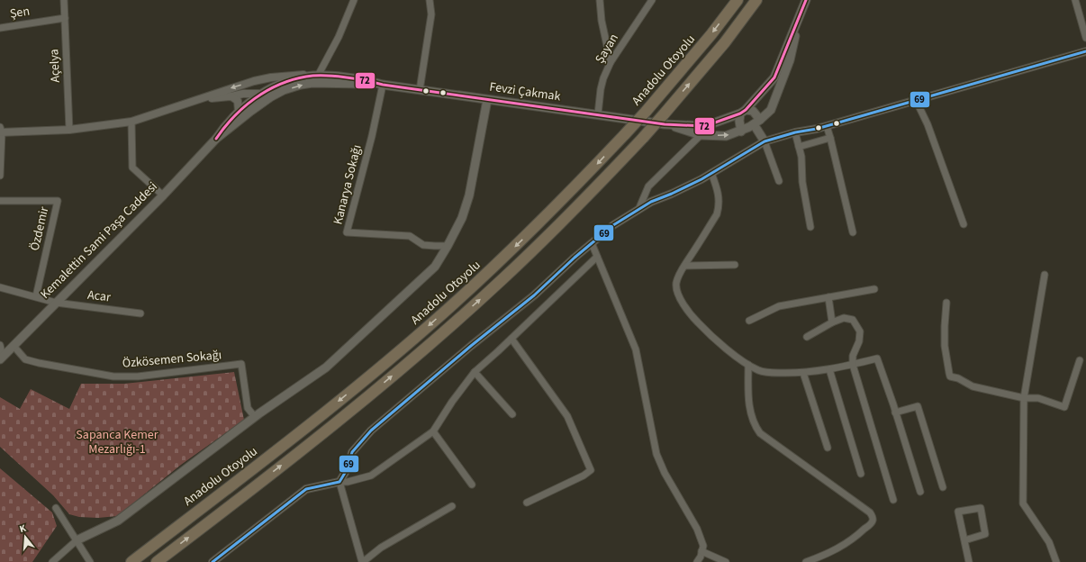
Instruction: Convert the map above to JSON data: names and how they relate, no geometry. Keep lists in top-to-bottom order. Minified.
{"streets":{"highway":["Anadolu Otoyolu"],"main road":["Fevzi Çakmak","Kemalettin Sami Paşa Caddesi"],"street":["Şen","Şayan","Açelya","Kanarya Sokağı","Özdemir","Acar","Özkösemen Sokağı"]},"crossings":[["Şen","Açelya"],["Şayan","Fevzi Çakmak"],["Fevzi Çakmak","Kanarya Sokağı"],["Fevzi Çakmak","Kemalettin Sami Paşa Caddesi"],["Kanarya Sokağı","Kemalettin Sami Paşa Caddesi"],["Özdemir","Acar"],["Kemalettin Sami Paşa Caddesi","Acar"],["Kemalettin Sami Paşa Caddesi","Özkösemen Sokağı"]],"parks":["Sapanca Kemer Mezarlığı-1"],"lines":["transit line 72","transit line 69"],"north":"top"}
